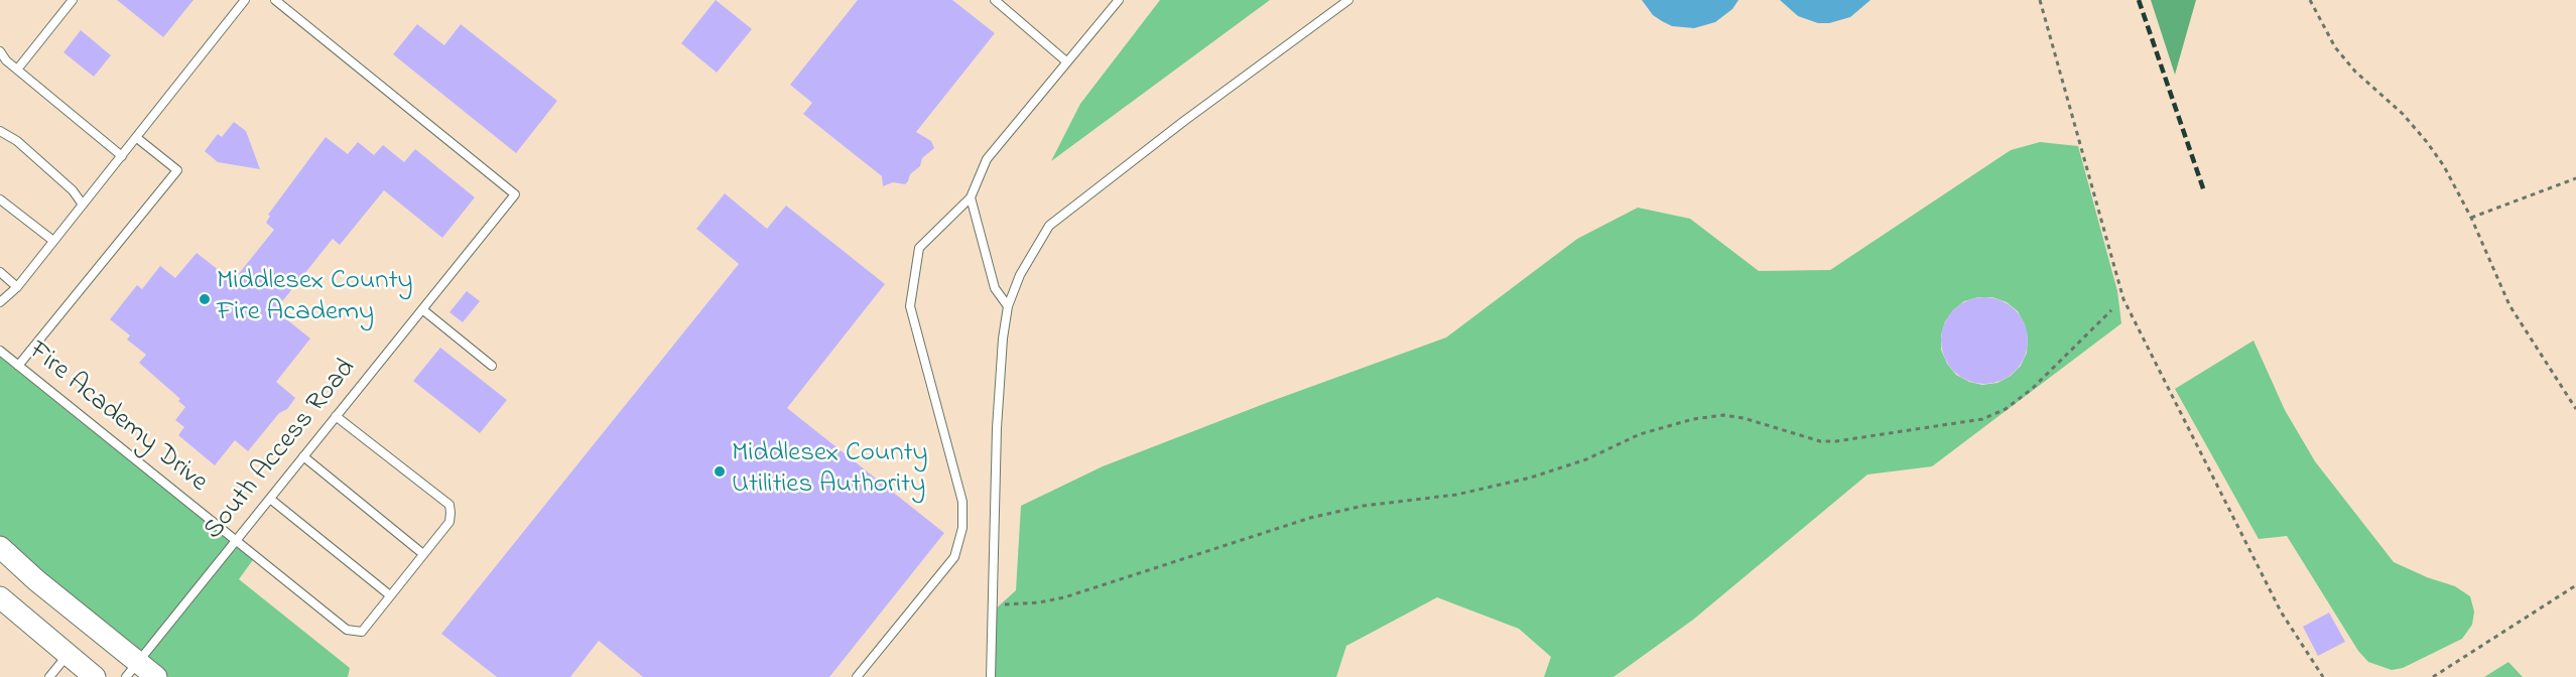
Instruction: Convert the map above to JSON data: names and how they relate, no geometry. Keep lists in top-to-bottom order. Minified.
{"streets":{"lane":["Fire Academy Drive","South Access Road"]},"crossings":[["Fire Academy Drive","South Access Road"]],"places":["Middlesex County Fire Academy","Middlesex County Utilities Authority"]}
